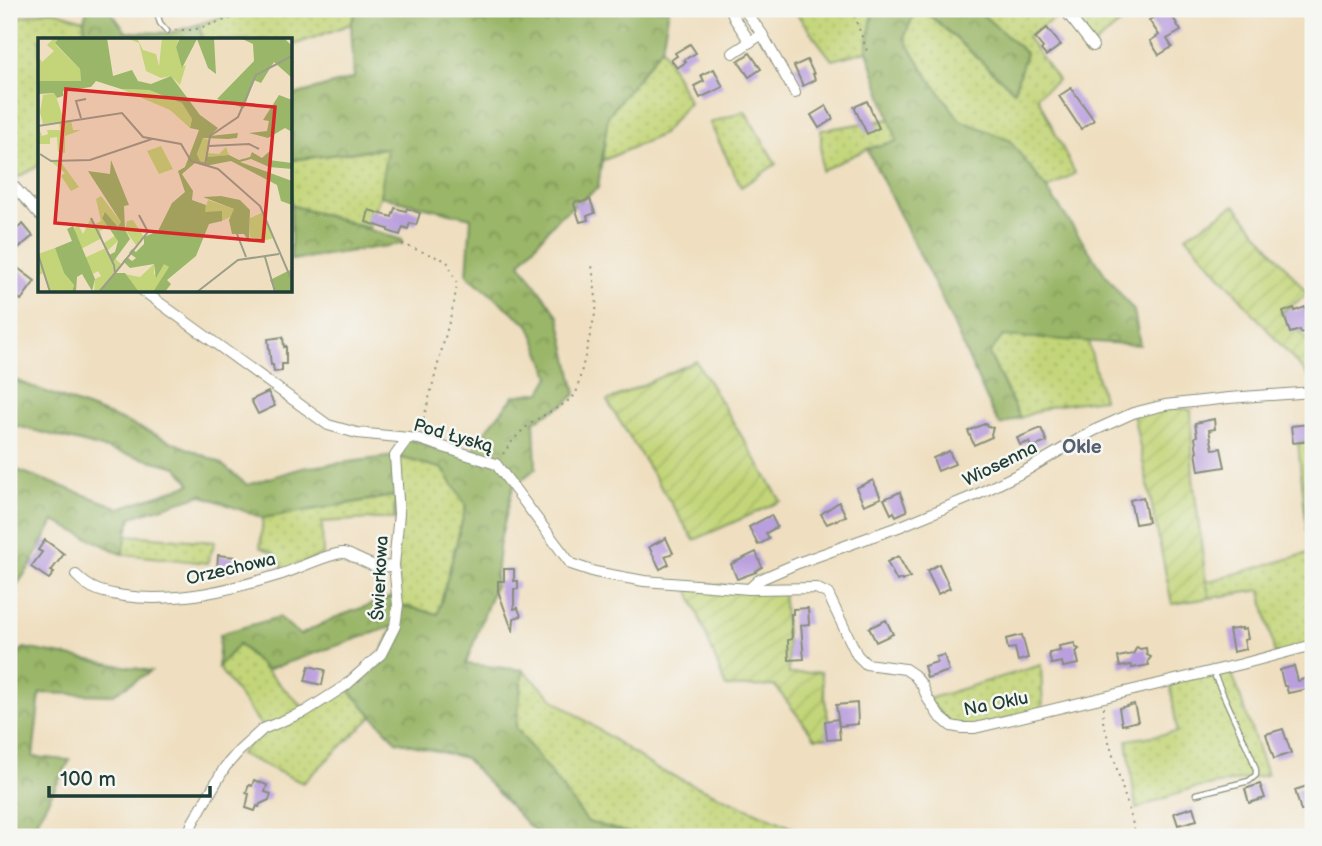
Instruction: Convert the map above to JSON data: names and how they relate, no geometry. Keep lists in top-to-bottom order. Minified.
{"streets":{"street":["Pod Łyską","Wiosenna","Orzechowa","Świerkowa","Na Oklu"]},"crossings":[["Pod Łyską","Wiosenna"],["Pod Łyską","Świerkowa"],["Pod Łyską","Na Oklu"],["Wiosenna","Na Oklu"],["Orzechowa","Świerkowa"]],"districts":["Okle"],"scale_bar":"100 m"}
